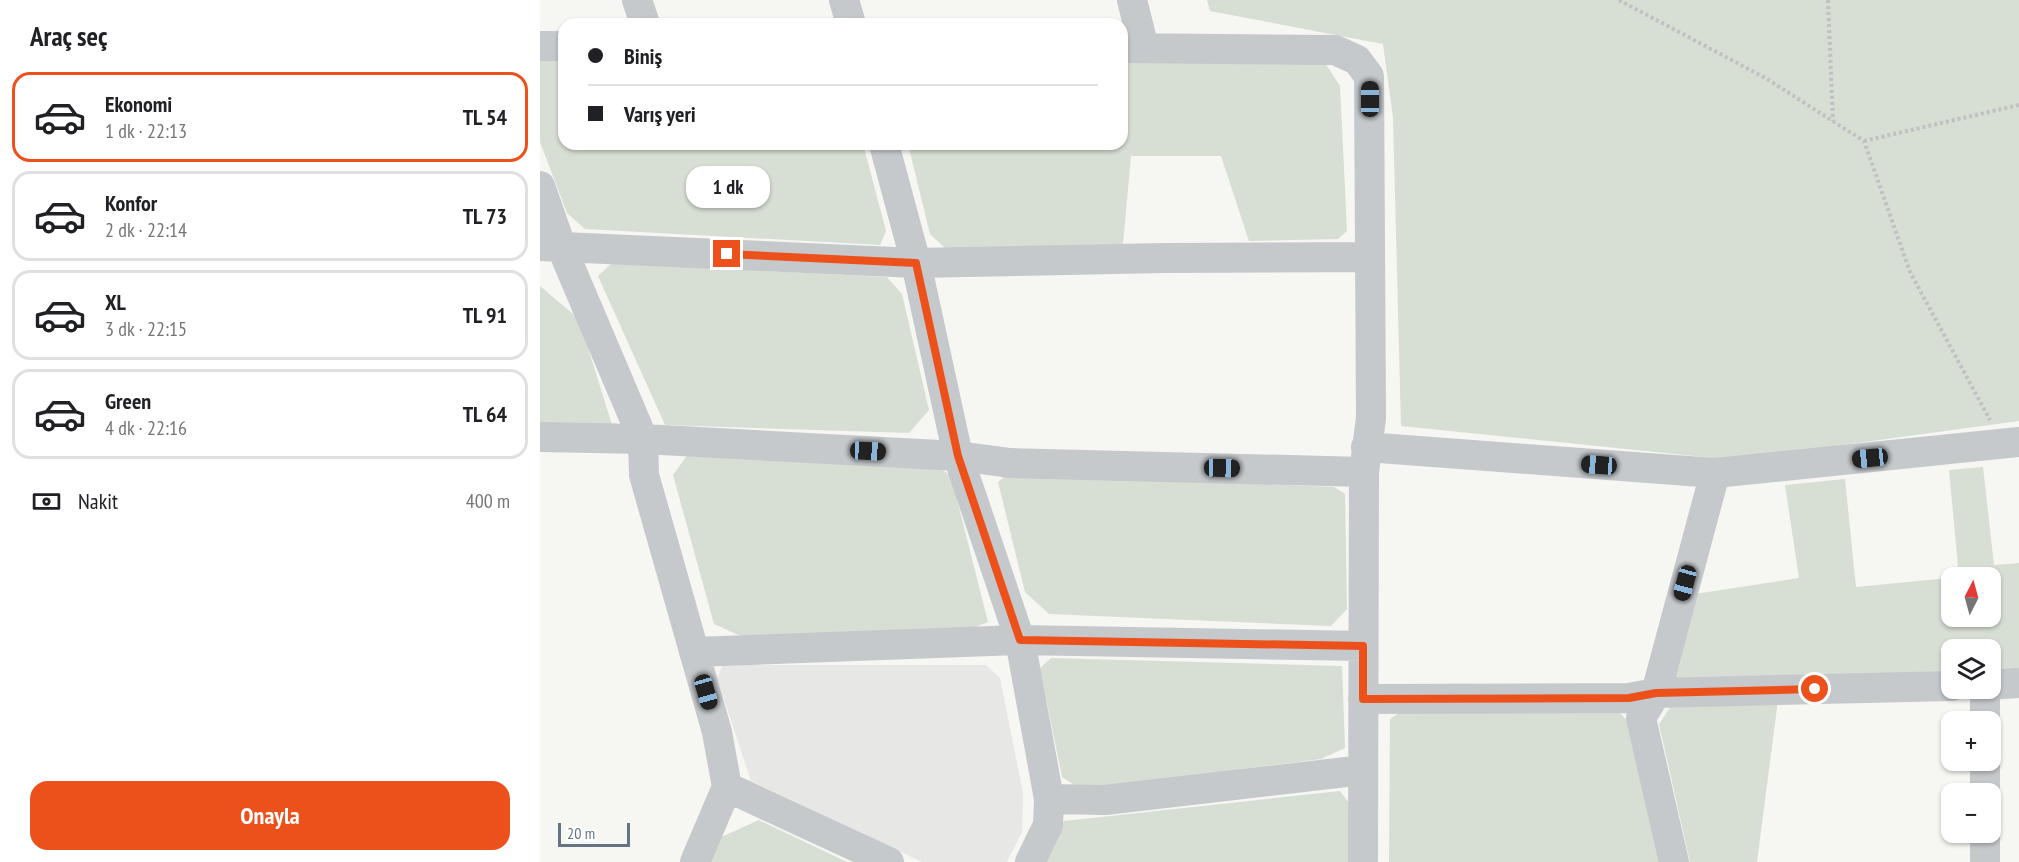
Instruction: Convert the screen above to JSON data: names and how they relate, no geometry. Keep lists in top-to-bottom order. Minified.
{"scale_bar":"20 m","north":"top","page":{"heading":"Araç seç","banner":["Biniş","Varış yeri"],"list":[{"name":"Ekonomi","note":"1 dk · 22:13","value":"TL 54"},{"name":"Konfor","note":"2 dk · 22:14","value":"TL 73"},{"name":"XL","note":"3 dk · 22:15","value":"TL 91"},{"name":"Green","note":"4 dk · 22:16","value":"TL 64"}],"bubble":"1 dk","pay":["Nakit","400 m"],"map_buttons":["+","−"],"buttons":"Onayla","scale":"20 m"}}
